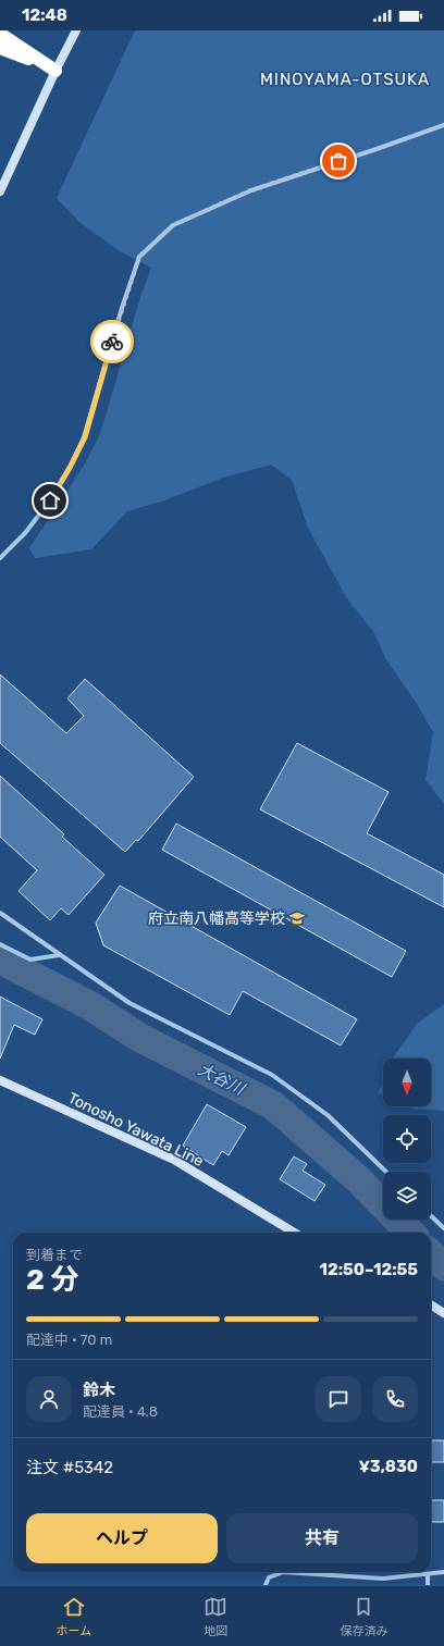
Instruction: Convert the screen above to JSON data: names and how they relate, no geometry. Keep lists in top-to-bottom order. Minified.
{"streets":{"main road":["Tonosho Yawata Line"]},"districts":["MINOYAMA-OTSUKA"],"water":["大谷川"],"places":{"school or university":["府立南八幡高等学校"]},"north":"bottom","page":{"status":"12:48","heading":["2 分","到着まで","12:50–12:55"],"panel":["鈴木","配達員 · 4.8","注文 #5342","¥3,830"],"bar":"配達中 · 70 m","buttons":["ヘルプ","共有"],"tabs":["ホーム","地図","保存済み"]}}
